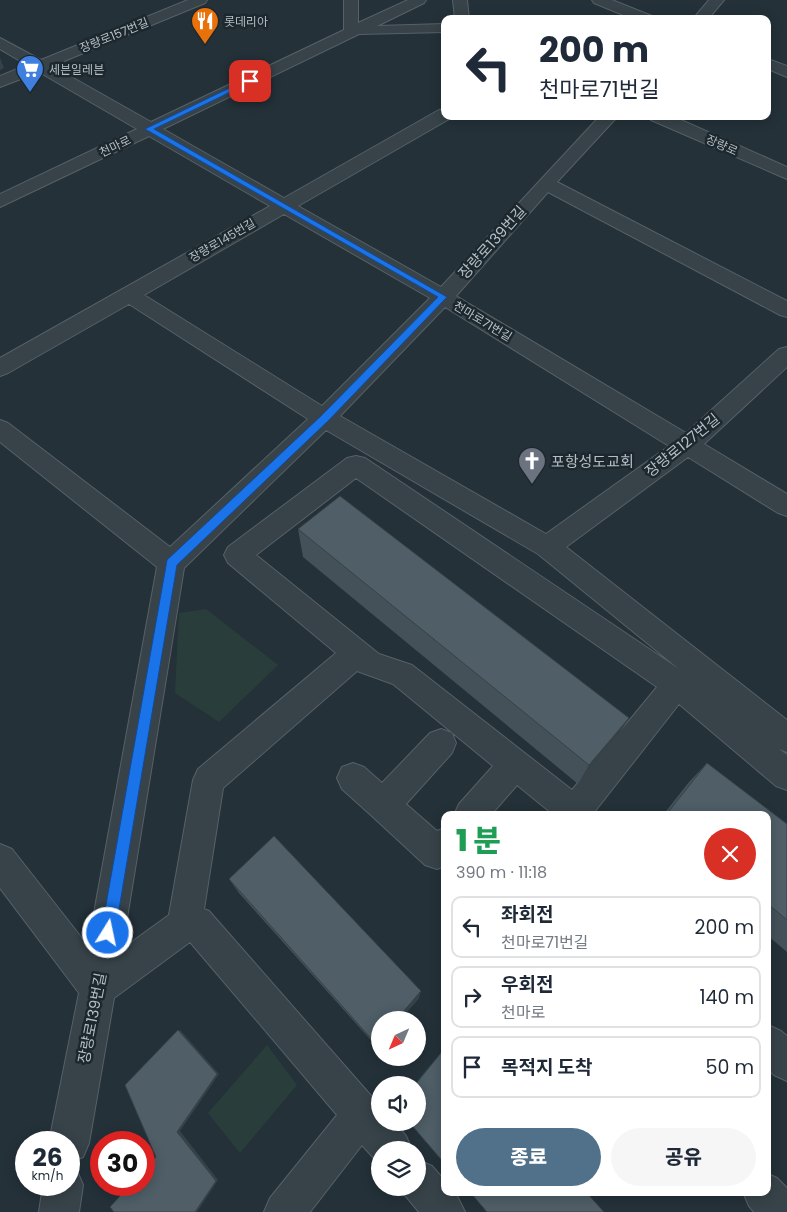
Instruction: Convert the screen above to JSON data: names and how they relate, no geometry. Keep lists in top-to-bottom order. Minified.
{"streets":{"street":["장량로157번길","장량로","천마로","장량로145번길","장량로139번길","천마로71번길","장량로127번길"]},"crossings":[["장량로157번길","천마로71번길"],["천마로","천마로71번길"],["장량로145번길","천마로71번길"],["장량로139번길","천마로71번길"],["천마로71번길","장량로127번길"]],"places":{"restaurant":["롯데리아"],"supermarket":["세븐일레븐"],"church":["포항성도교회"]},"north":"bottom left","page":{"turn":["200 m","천마로71번길"],"heading":["1 분","390 m · 11:18"],"list":[{"name":"좌회전","note":"천마로71번길","value":"200 m"},{"name":"우회전","note":"천마로","value":"140 m"},{"name":"목적지 도착","value":"50 m"}],"buttons":["종료","공유"],"speed":"26 km/h","limit":"30"}}
